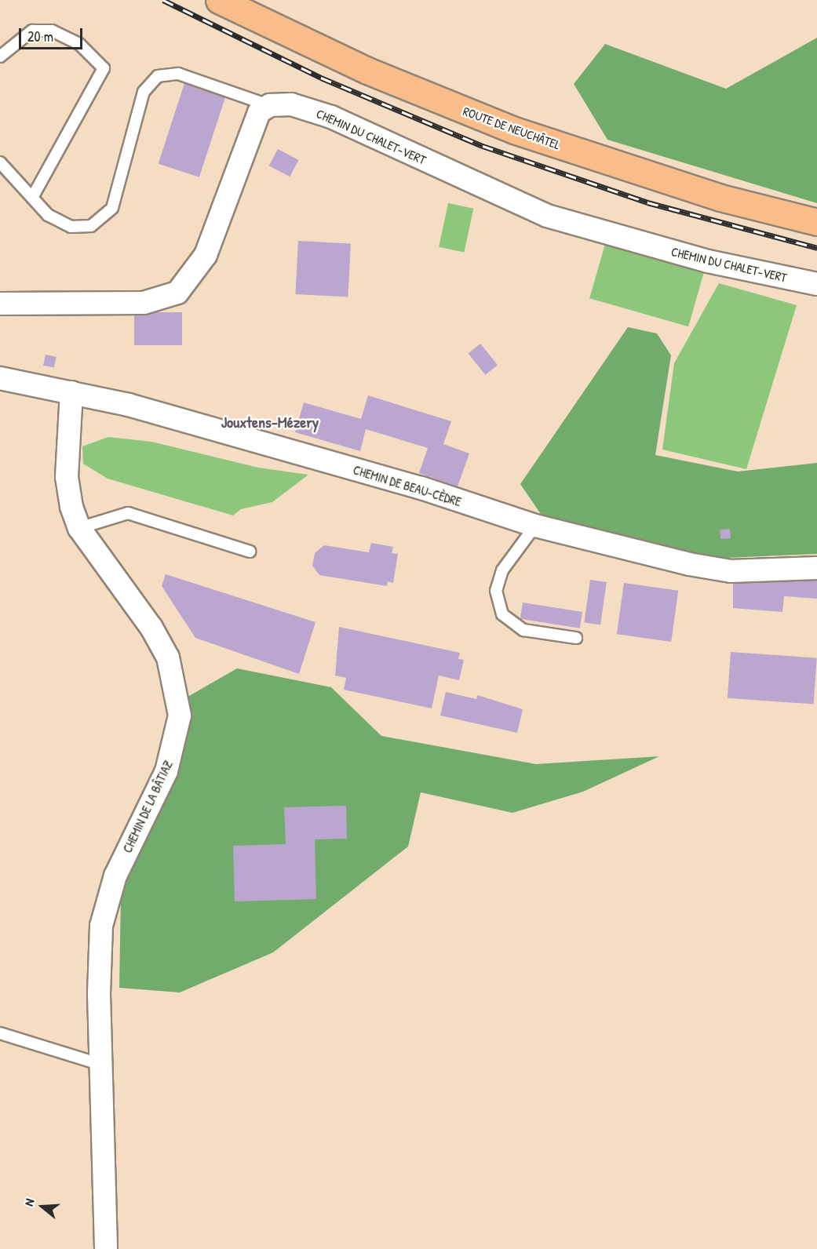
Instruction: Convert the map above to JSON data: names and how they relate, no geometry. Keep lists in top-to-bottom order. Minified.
{"streets":{"main road":["ROUTE DE NEUCHÂTEL"],"street":["CHEMIN DU CHALET-VERT","CHEMIN DE BEAU-CÈDRE","CHEMIN DE LA BÂTIAZ"]},"crossings":[["CHEMIN DE BEAU-CÈDRE","CHEMIN DE LA BÂTIAZ"]],"districts":["Jouxtens-Mézery"],"scale_bar":"20 m","north":"left"}
